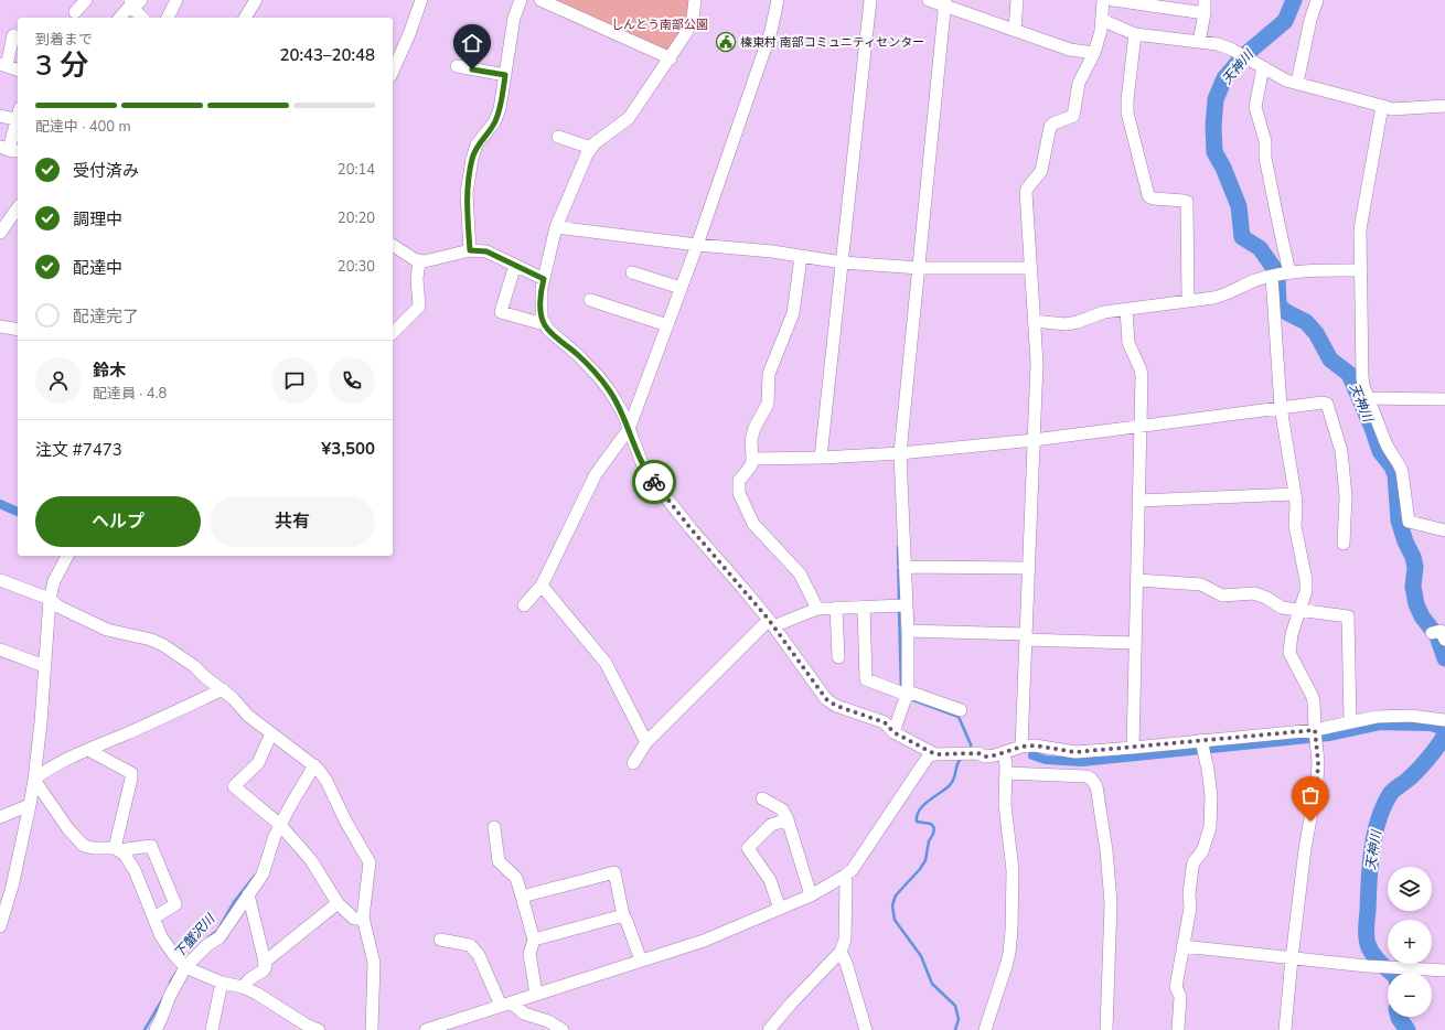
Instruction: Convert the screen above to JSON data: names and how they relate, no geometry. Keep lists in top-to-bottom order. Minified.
{"water":["天神川","下蟹沢川"],"parks":["しんとう南部公園"],"places":{"public building":["榛東村 南部コミュニティセンター"]},"page":{"heading":["3 分","到着まで","20:43–20:48"],"panel":["鈴木","配達員 · 4.8","注文 #7473","¥3,500"],"bar":"配達中 · 400 m","list":[["受付済み","20:14"],["調理中","20:20"],["配達中","20:30"],"配達完了"],"buttons":["ヘルプ","共有"],"map_buttons":["+","−"]}}
